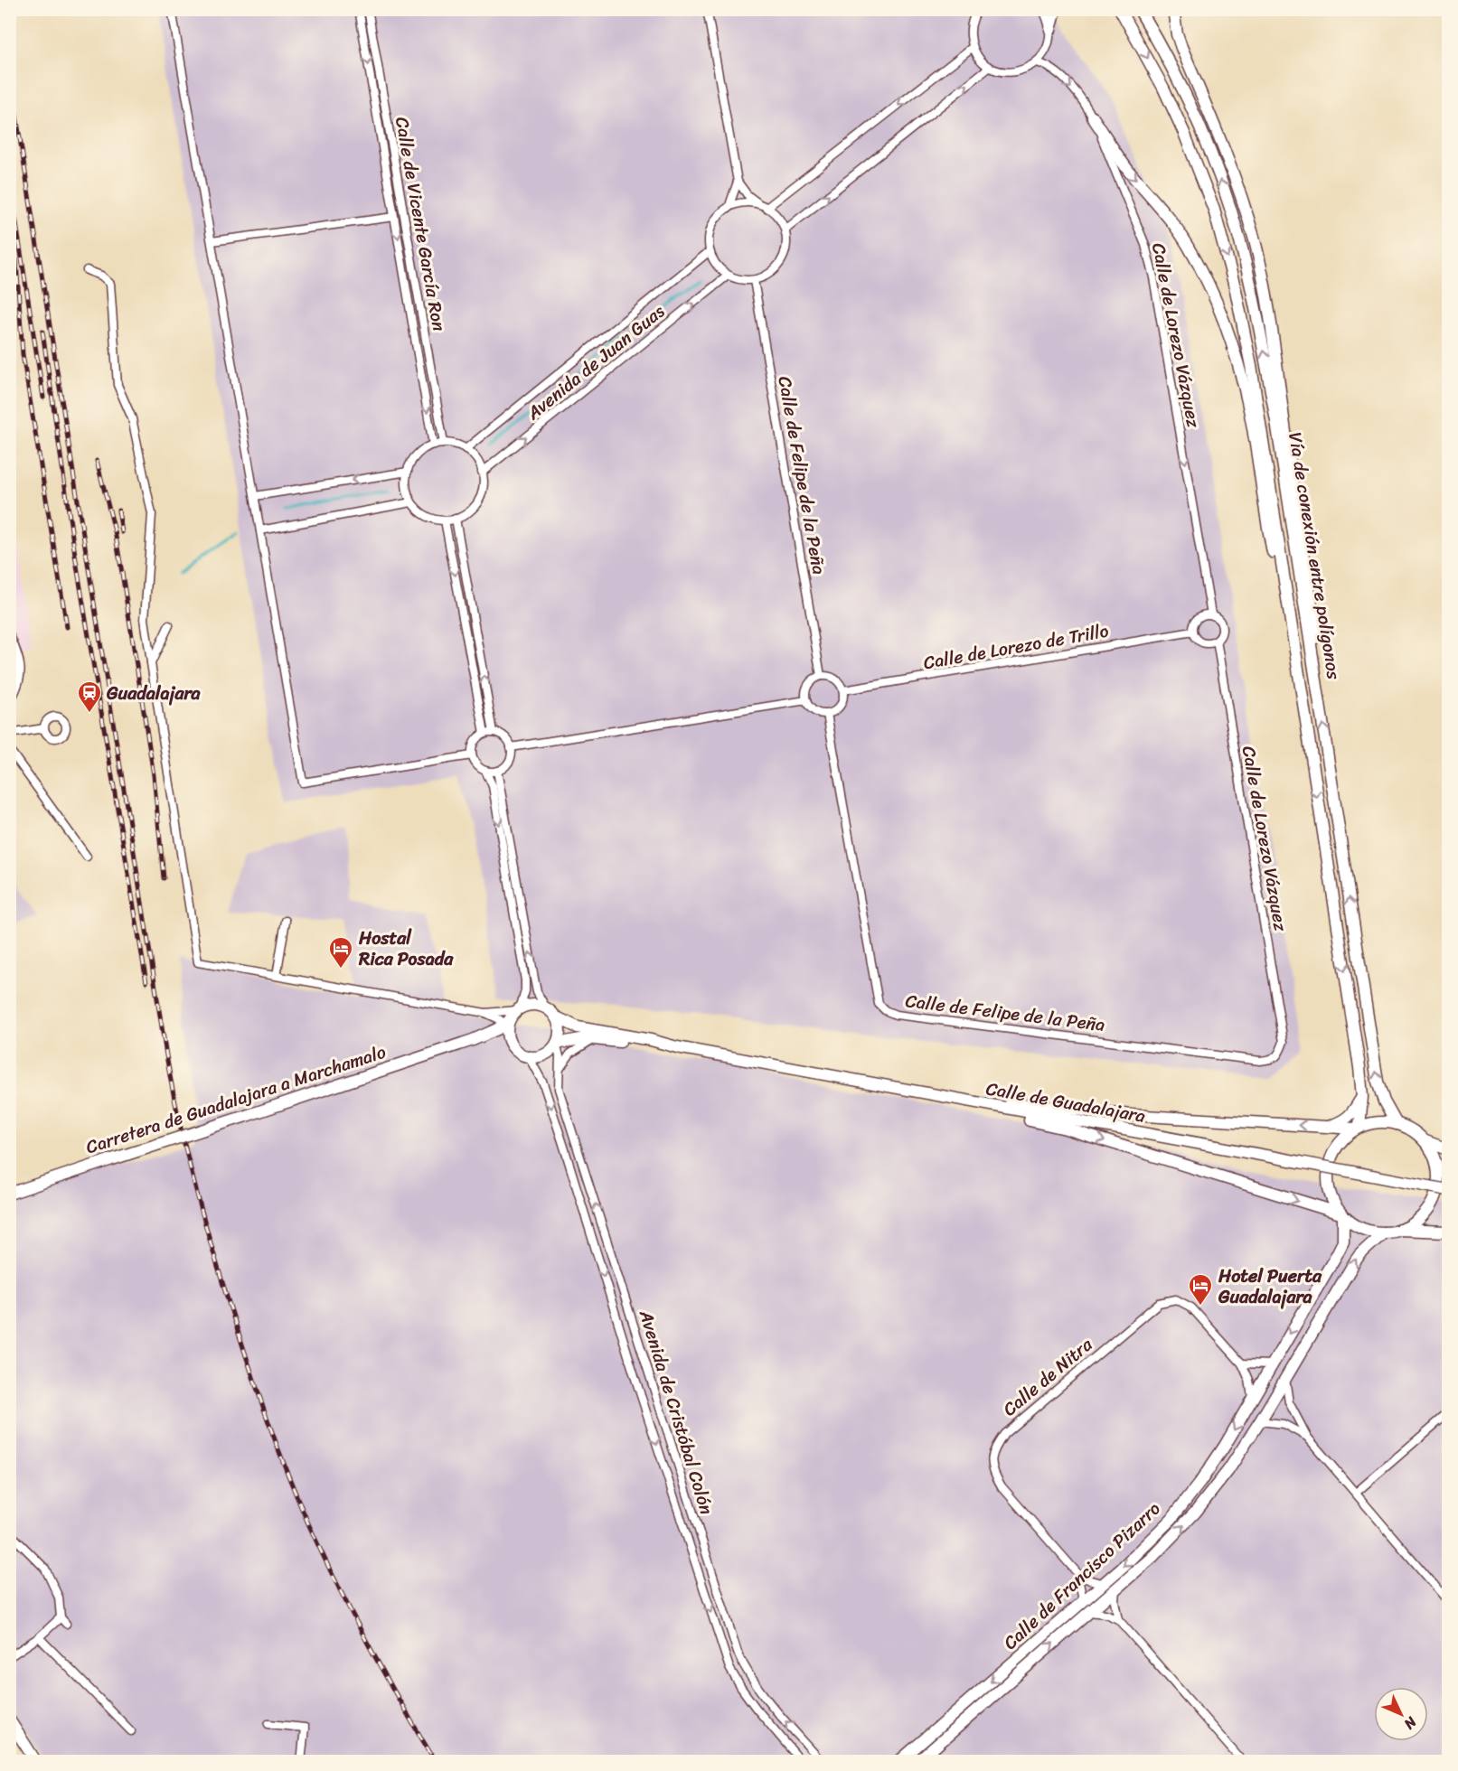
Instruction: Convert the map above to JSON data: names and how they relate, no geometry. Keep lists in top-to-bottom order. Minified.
{"streets":{"main road":["Vía de conexión entre polígonos","Carretera de Guadalajara a Marchamalo","Calle de Guadalajara","Calle de Francisco Pizarro"],"street":["Calle de Vicente García Ron","Calle de Lorezo Vázquez","Avenida de Juan Guas","Calle de Felipe de la Peña","Calle de Lorezo de Trillo","Calle de Nitra","Avenida de Cristóbal Colón"]},"crossings":[["Calle de Vicente García Ron","Avenida de Juan Guas"],["Calle de Lorezo Vázquez","Calle de Felipe de la Peña"],["Calle de Lorezo Vázquez","Calle de Lorezo de Trillo"],["Avenida de Juan Guas","Calle de Felipe de la Peña"],["Calle de Felipe de la Peña","Calle de Lorezo de Trillo"],["Vía de conexión entre polígonos","Calle de Francisco Pizarro"],["Carretera de Guadalajara a Marchamalo","Calle de Guadalajara"],["Carretera de Guadalajara a Marchamalo","Avenida de Cristóbal Colón"],["Calle de Guadalajara","Avenida de Cristóbal Colón"],["Calle de Nitra","Calle de Francisco Pizarro"]],"one_way":["Calle de Lorezo Vázquez"],"places":{"station":["Guadalajara"],"hotel":["Hostal Rica Posada","Hotel Puerta Guadalajara"]},"north":"bottom right"}
